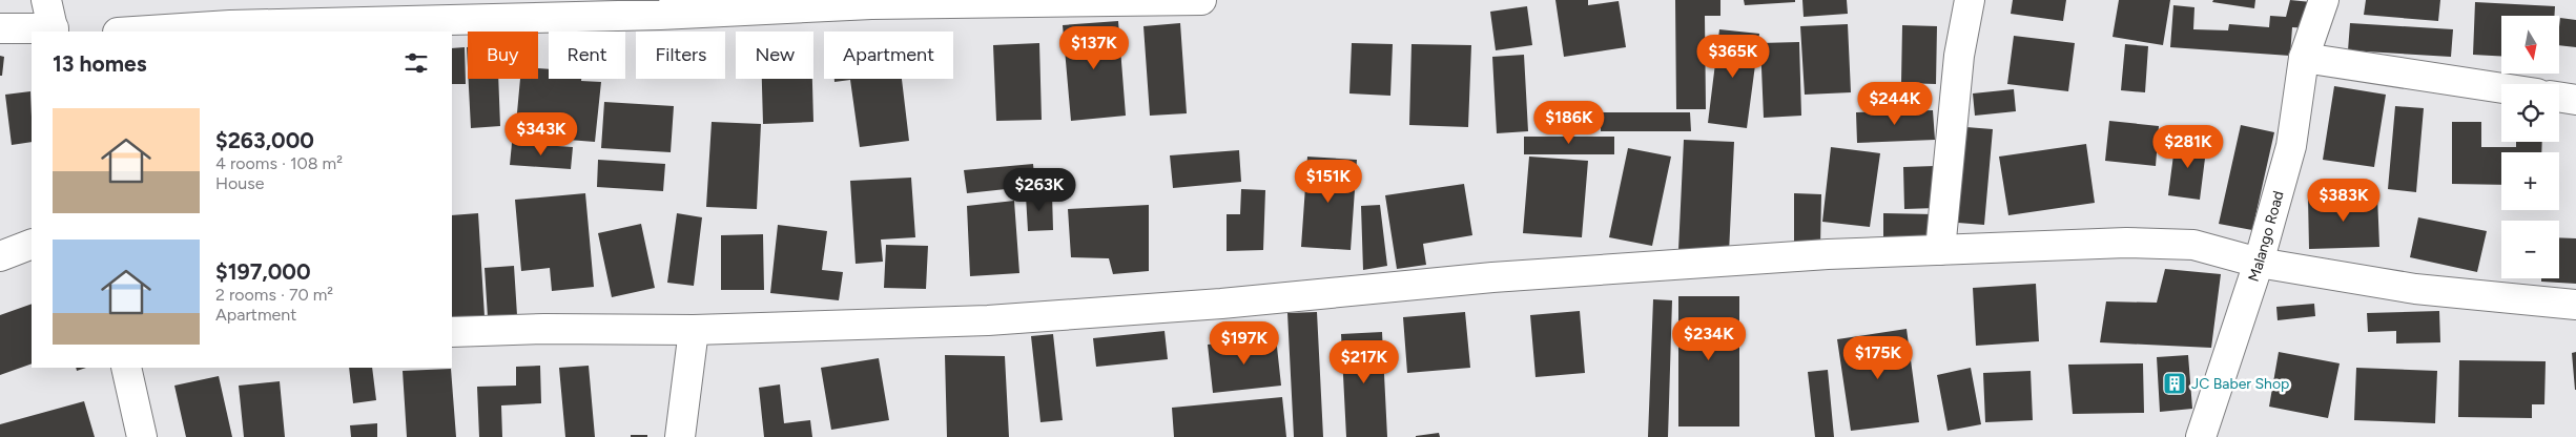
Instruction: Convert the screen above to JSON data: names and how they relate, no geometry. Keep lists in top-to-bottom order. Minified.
{"streets":{"street":["Malango Road"]},"places":{"building":["JC Baber Shop"]},"north":"bottom","page":{"map_buttons":["+","−"],"price":["$137K","$365K","$244K","$186K","$343K","$281K","$151K","$263K","$383K","$234K","$197K","$175K","$217K"],"chip":["Buy","Rent","Filters","New","Apartment"],"heading":"13 homes","list":[{"name":"$263,000","note":"4 rooms · 108 m² · House"},{"name":"$197,000","note":"2 rooms · 70 m² · Apartment"}]}}
